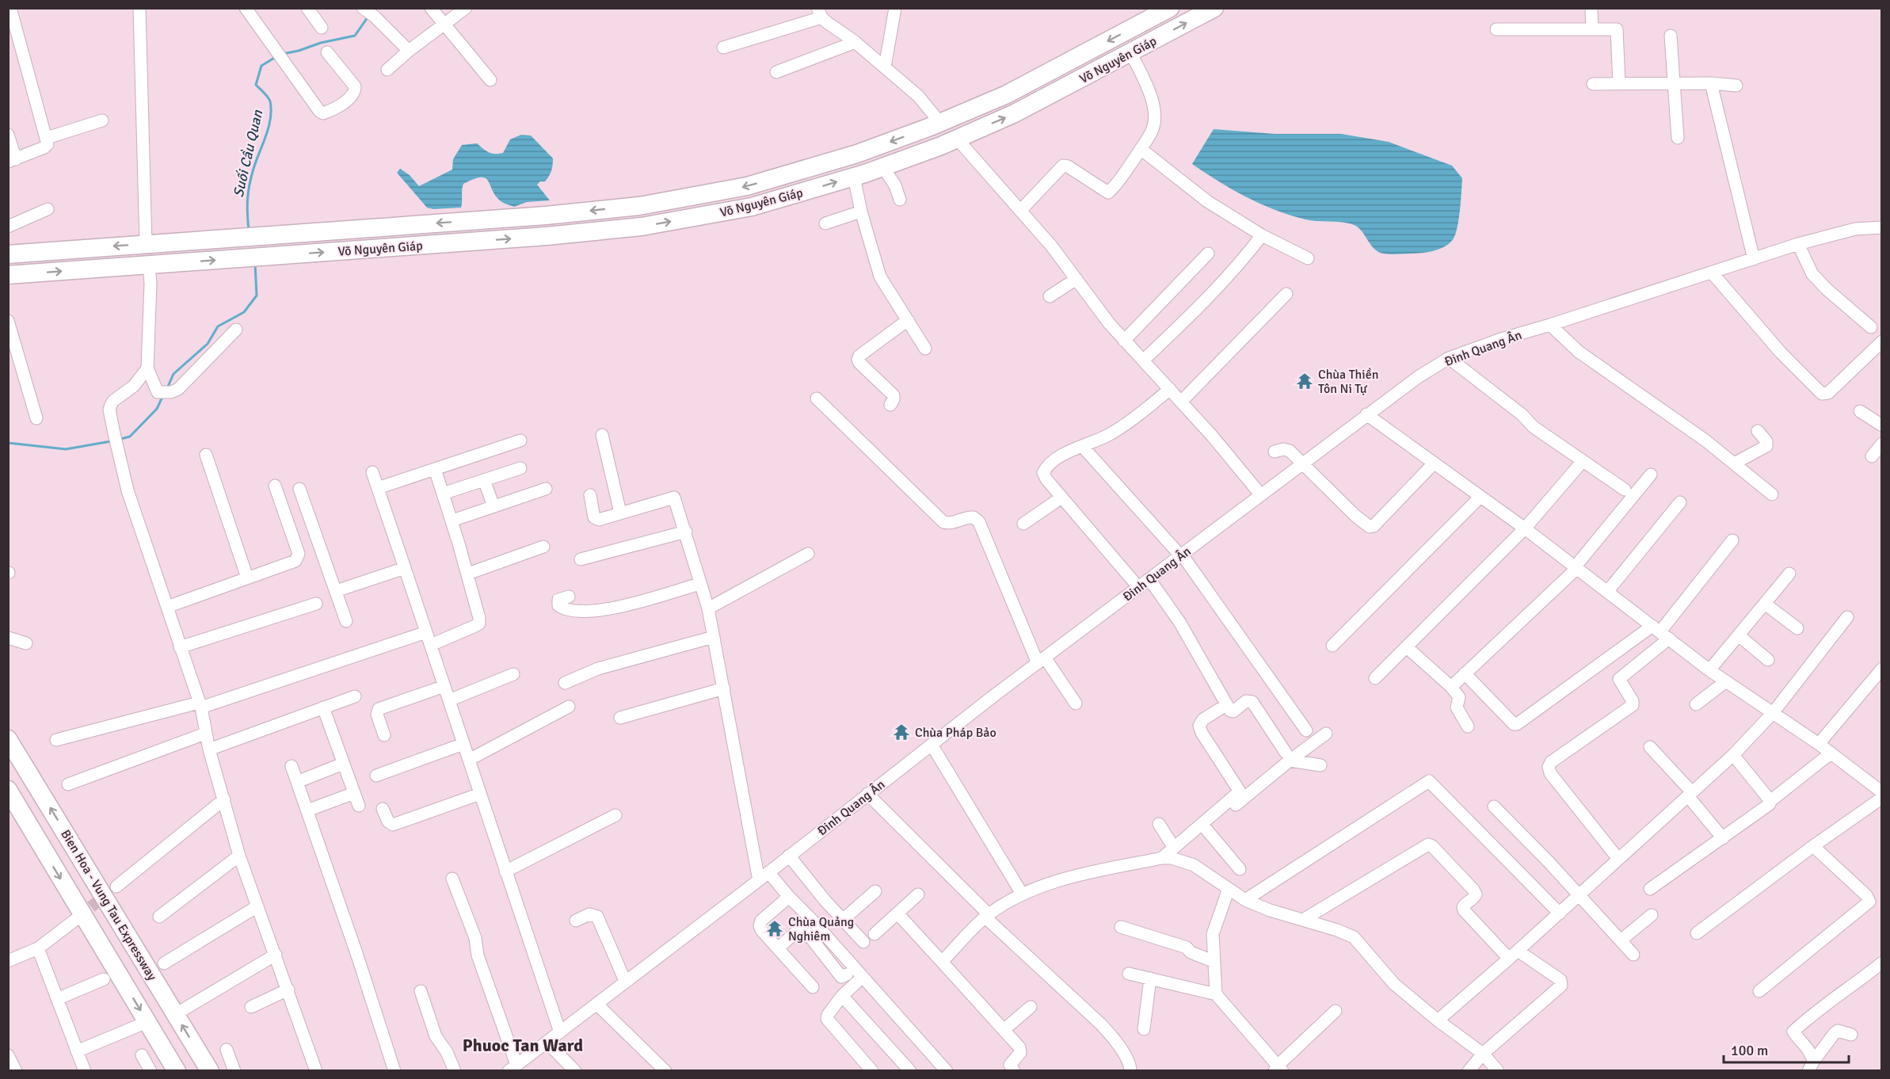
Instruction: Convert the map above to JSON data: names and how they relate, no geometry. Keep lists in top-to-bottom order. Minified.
{"streets":{"highway":["Võ Nguyên Giáp","Bien Hoa - Vung Tau Expressway"],"street":["Đinh Quang Ân"]},"districts":["Phuoc Tan Ward"],"water":["Suối Cầu Quan"],"places":{"temple":["Chùa Thiền Tôn Ni Tự","Chùa Pháp Bảo","Chùa Quảng Nghiêm"]},"scale_bar":"100 m"}
